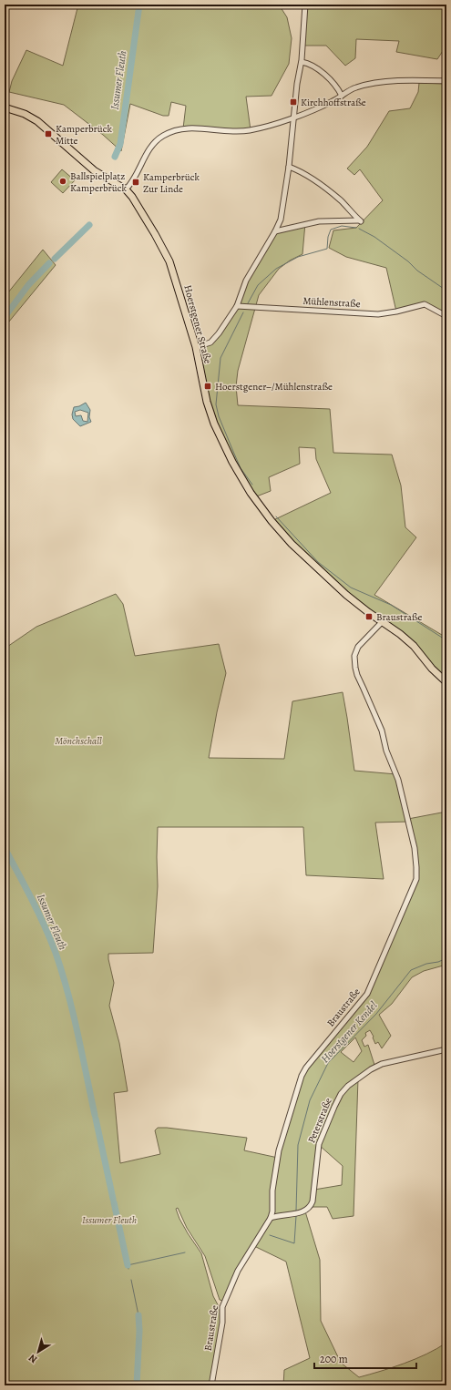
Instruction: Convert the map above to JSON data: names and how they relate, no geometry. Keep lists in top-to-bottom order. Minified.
{"streets":{"main road":["Hoerstgener Straße"],"street":["Mühlenstraße","Braustraße","Peterstraße"]},"crossings":[["Hoerstgener Straße","Braustraße"],["Braustraße","Peterstraße"]],"water":["Issumer Fleuth","Hoerstgener Kendel"],"parks":["Mönchschall","Issumer Fleuth"],"places":{"transit":["Kirchhoffstraße","Kamperbrück Mitte","Kamperbrück Zur Linde","Hoerstgener−/Mühlenstraße","Braustraße"],"other":["Ballspielplatz Kamperbrück"]},"scale_bar":"200 m","north":"bottom left"}
